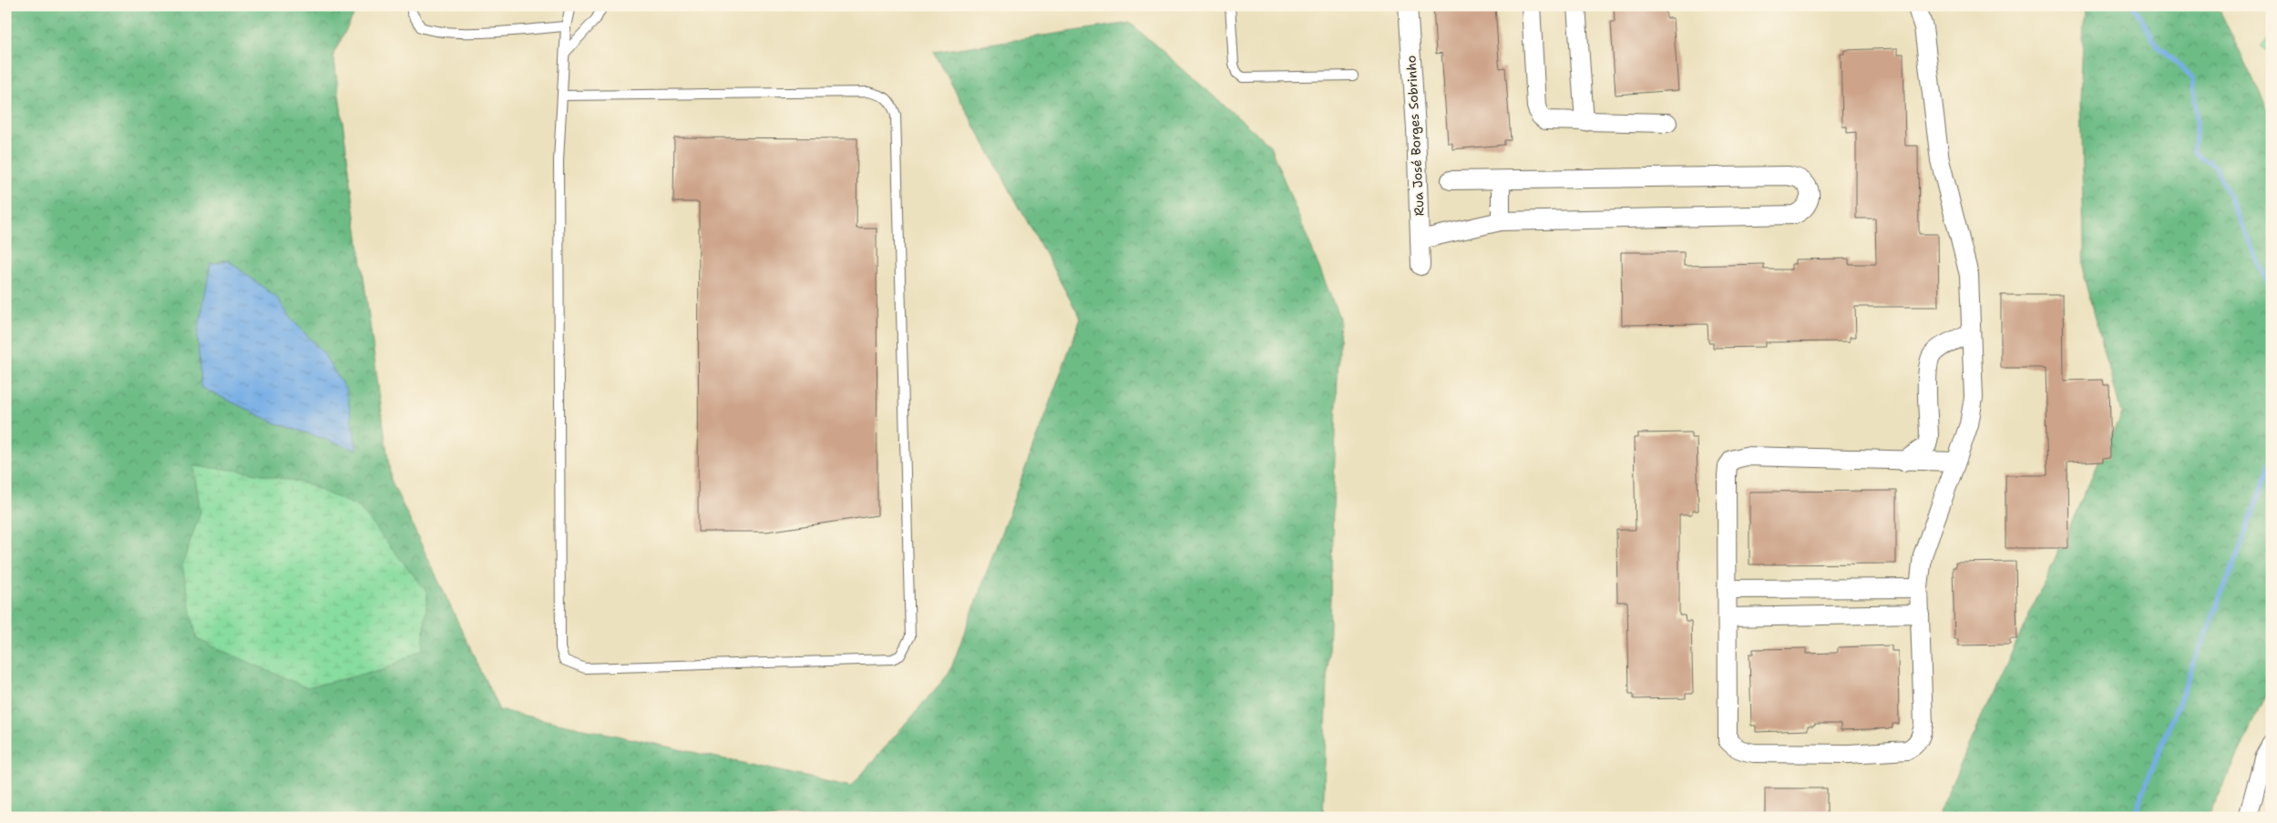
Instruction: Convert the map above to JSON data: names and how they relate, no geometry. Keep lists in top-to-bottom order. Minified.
{"streets":{"street":["Rua José Borges Sobrinho"]}}
